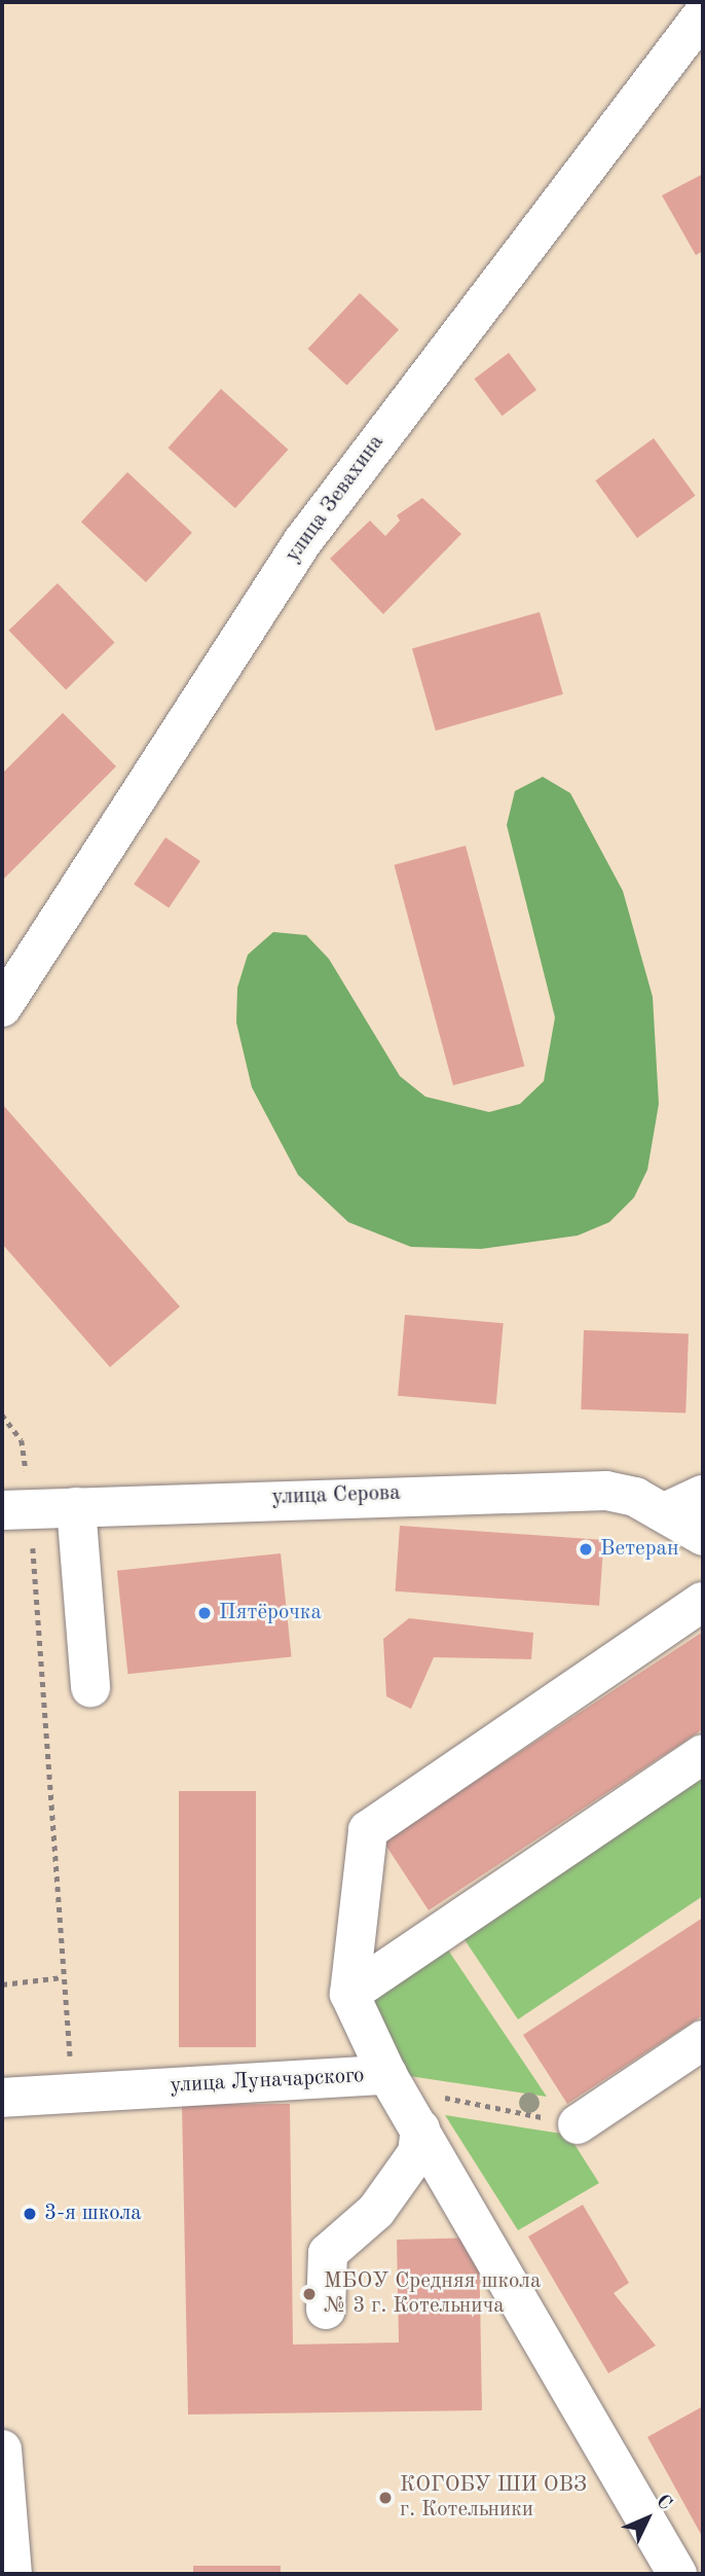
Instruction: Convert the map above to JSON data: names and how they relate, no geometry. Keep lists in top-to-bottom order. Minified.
{"streets":{"street":["улица Зевахина","улица Серова","улица Луначарского"]},"places":["Ветеран","Пятёрочка","3-я школа","МБОУ Средняя школа № 3 г. Котельнича","КОГОБУ ШИ ОВЗ г. Котельники"],"north":"top right"}
